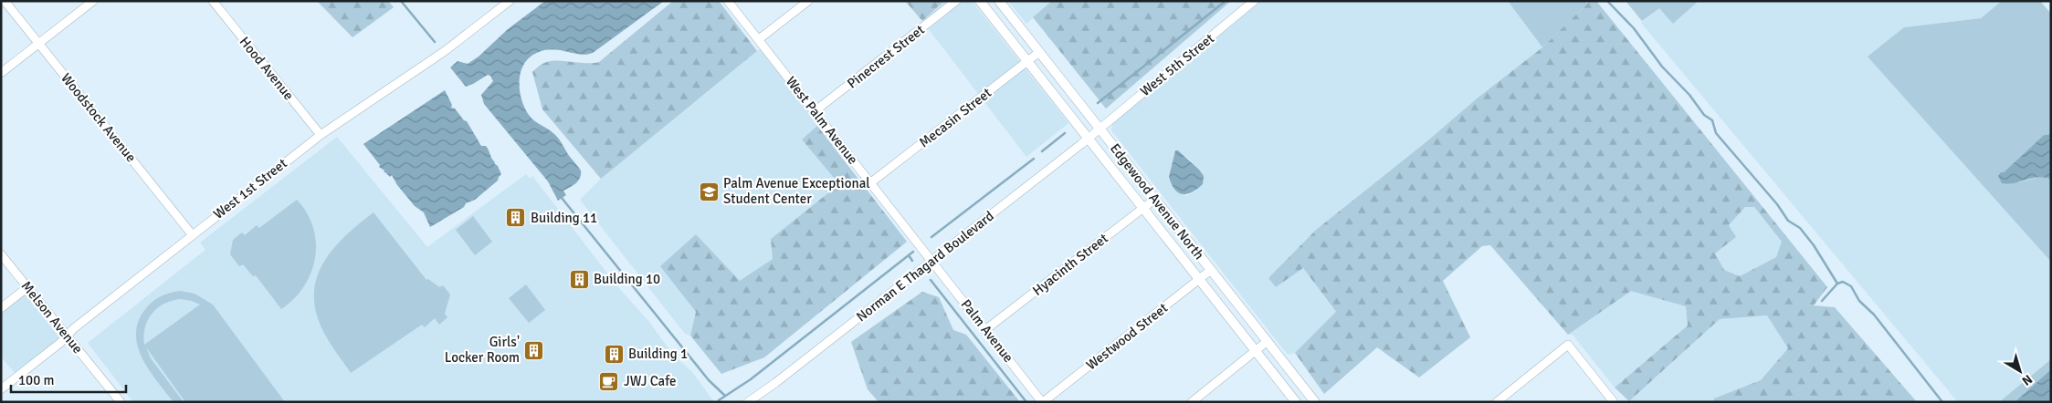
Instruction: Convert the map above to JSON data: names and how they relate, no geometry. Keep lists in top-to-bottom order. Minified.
{"streets":{"main road":["Edgewood Avenue North"],"street":["Pinecrest Street","West 5th Street","Hood Avenue","Woodstock Avenue","Mecasin Street","West Palm Avenue","West 1st Street","Hyacinth Street","Norman E Thagard Boulevard","Melson Avenue","Palm Avenue","Westwood Street"]},"crossings":[["Pinecrest Street","West Palm Avenue"],["West 5th Street","Edgewood Avenue North"],["West 5th Street","Norman E Thagard Boulevard"],["Hood Avenue","West 1st Street"],["Woodstock Avenue","West 1st Street"],["Mecasin Street","West Palm Avenue"],["Mecasin Street","Edgewood Avenue North"],["West Palm Avenue","Norman E Thagard Boulevard"],["West Palm Avenue","Palm Avenue"],["West 1st Street","Melson Avenue"],["Edgewood Avenue North","Hyacinth Street"],["Edgewood Avenue North","Norman E Thagard Boulevard"],["Edgewood Avenue North","Westwood Street"],["Hyacinth Street","Palm Avenue"],["Norman E Thagard Boulevard","Palm Avenue"],["Palm Avenue","Westwood Street"]],"places":{"school or university":["Palm Avenue Exceptional Student Center"],"building":["Building 11","Building 10","Girls' Locker Room","Building 1"],"cafe":["JWJ Cafe"]},"scale_bar":"100 m","north":"bottom right"}
